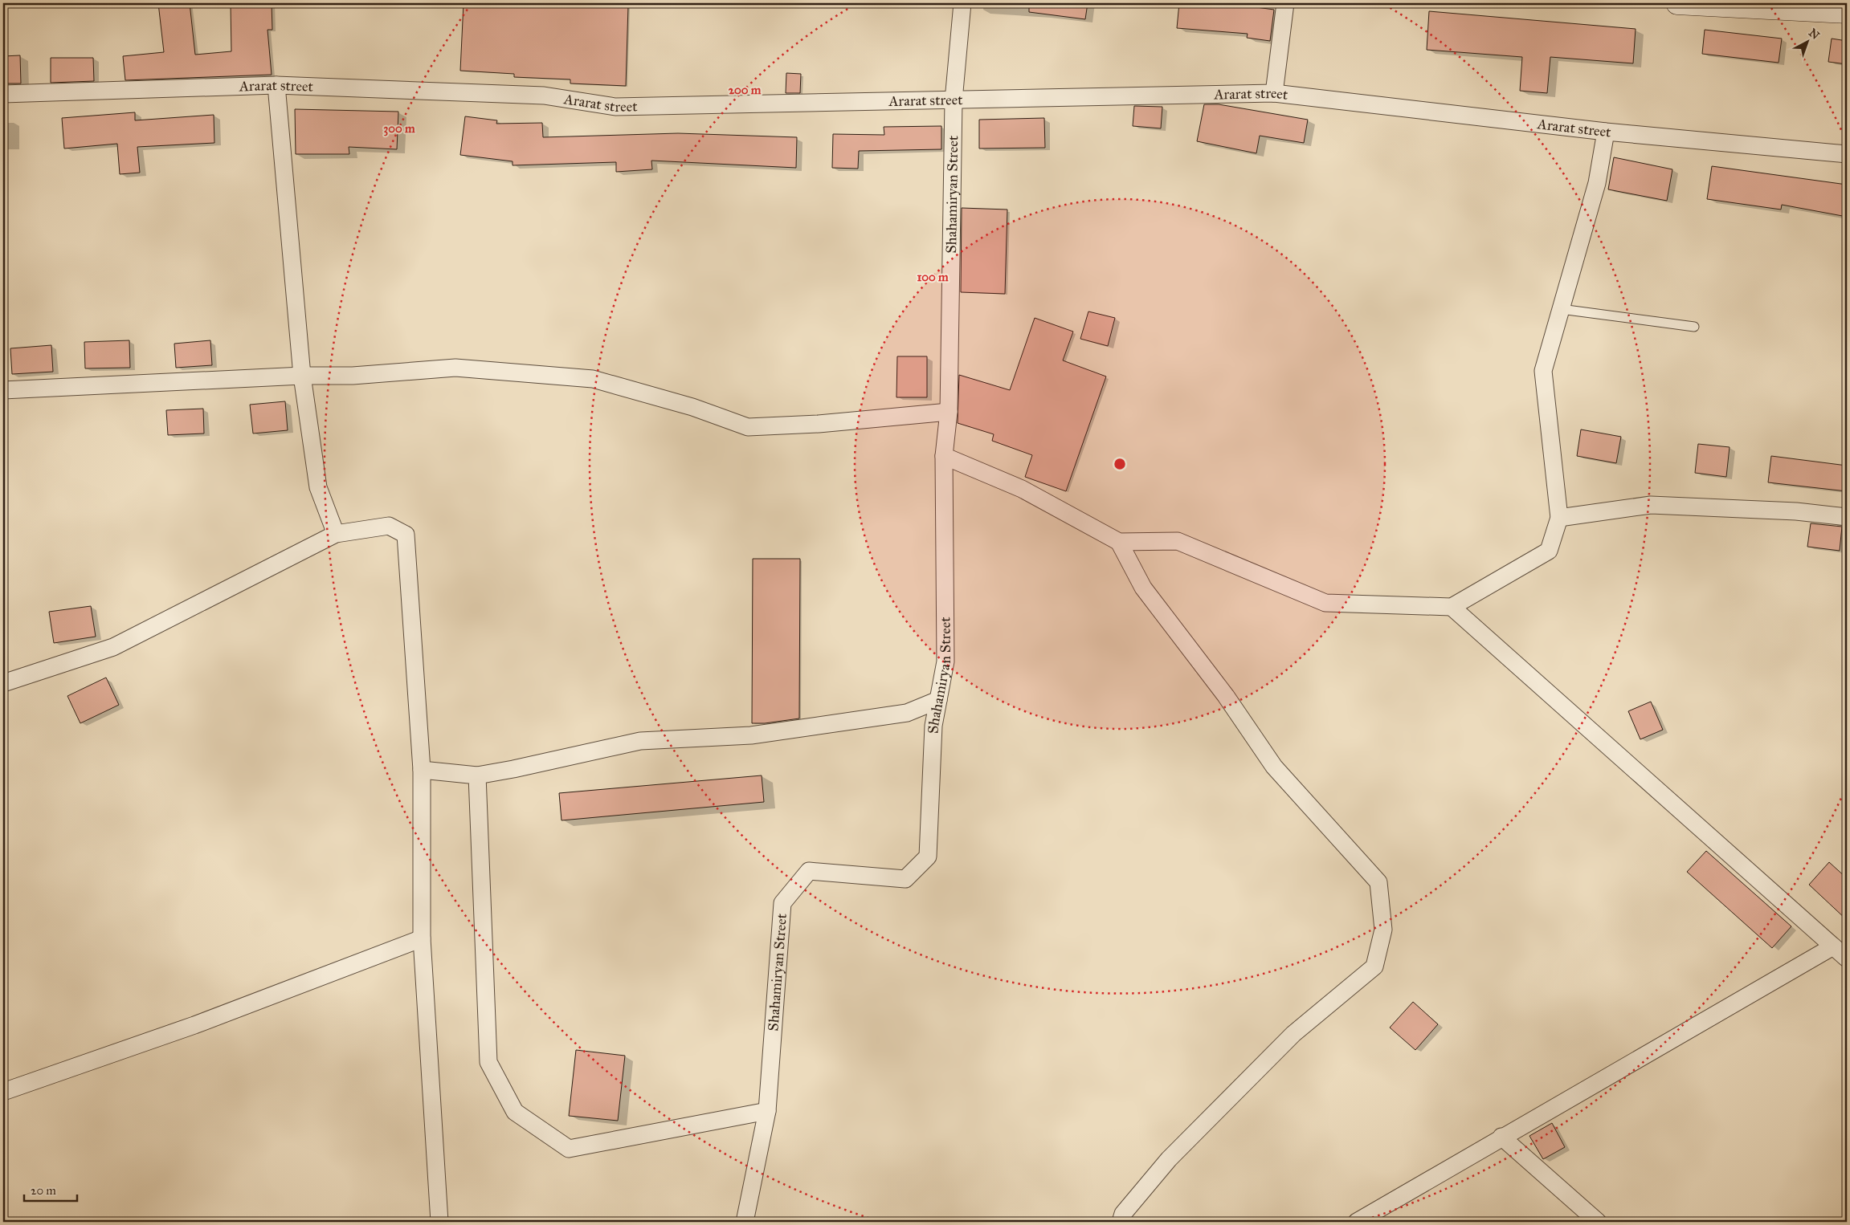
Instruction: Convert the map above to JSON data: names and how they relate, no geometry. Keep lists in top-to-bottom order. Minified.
{"streets":{"street":["Ararat street","Shahamiryan Street"]},"crossings":[["Ararat street","Shahamiryan Street"]],"scale_bar":"20 m","north":"top right","rings":["200 m","300 m","100 m"]}
